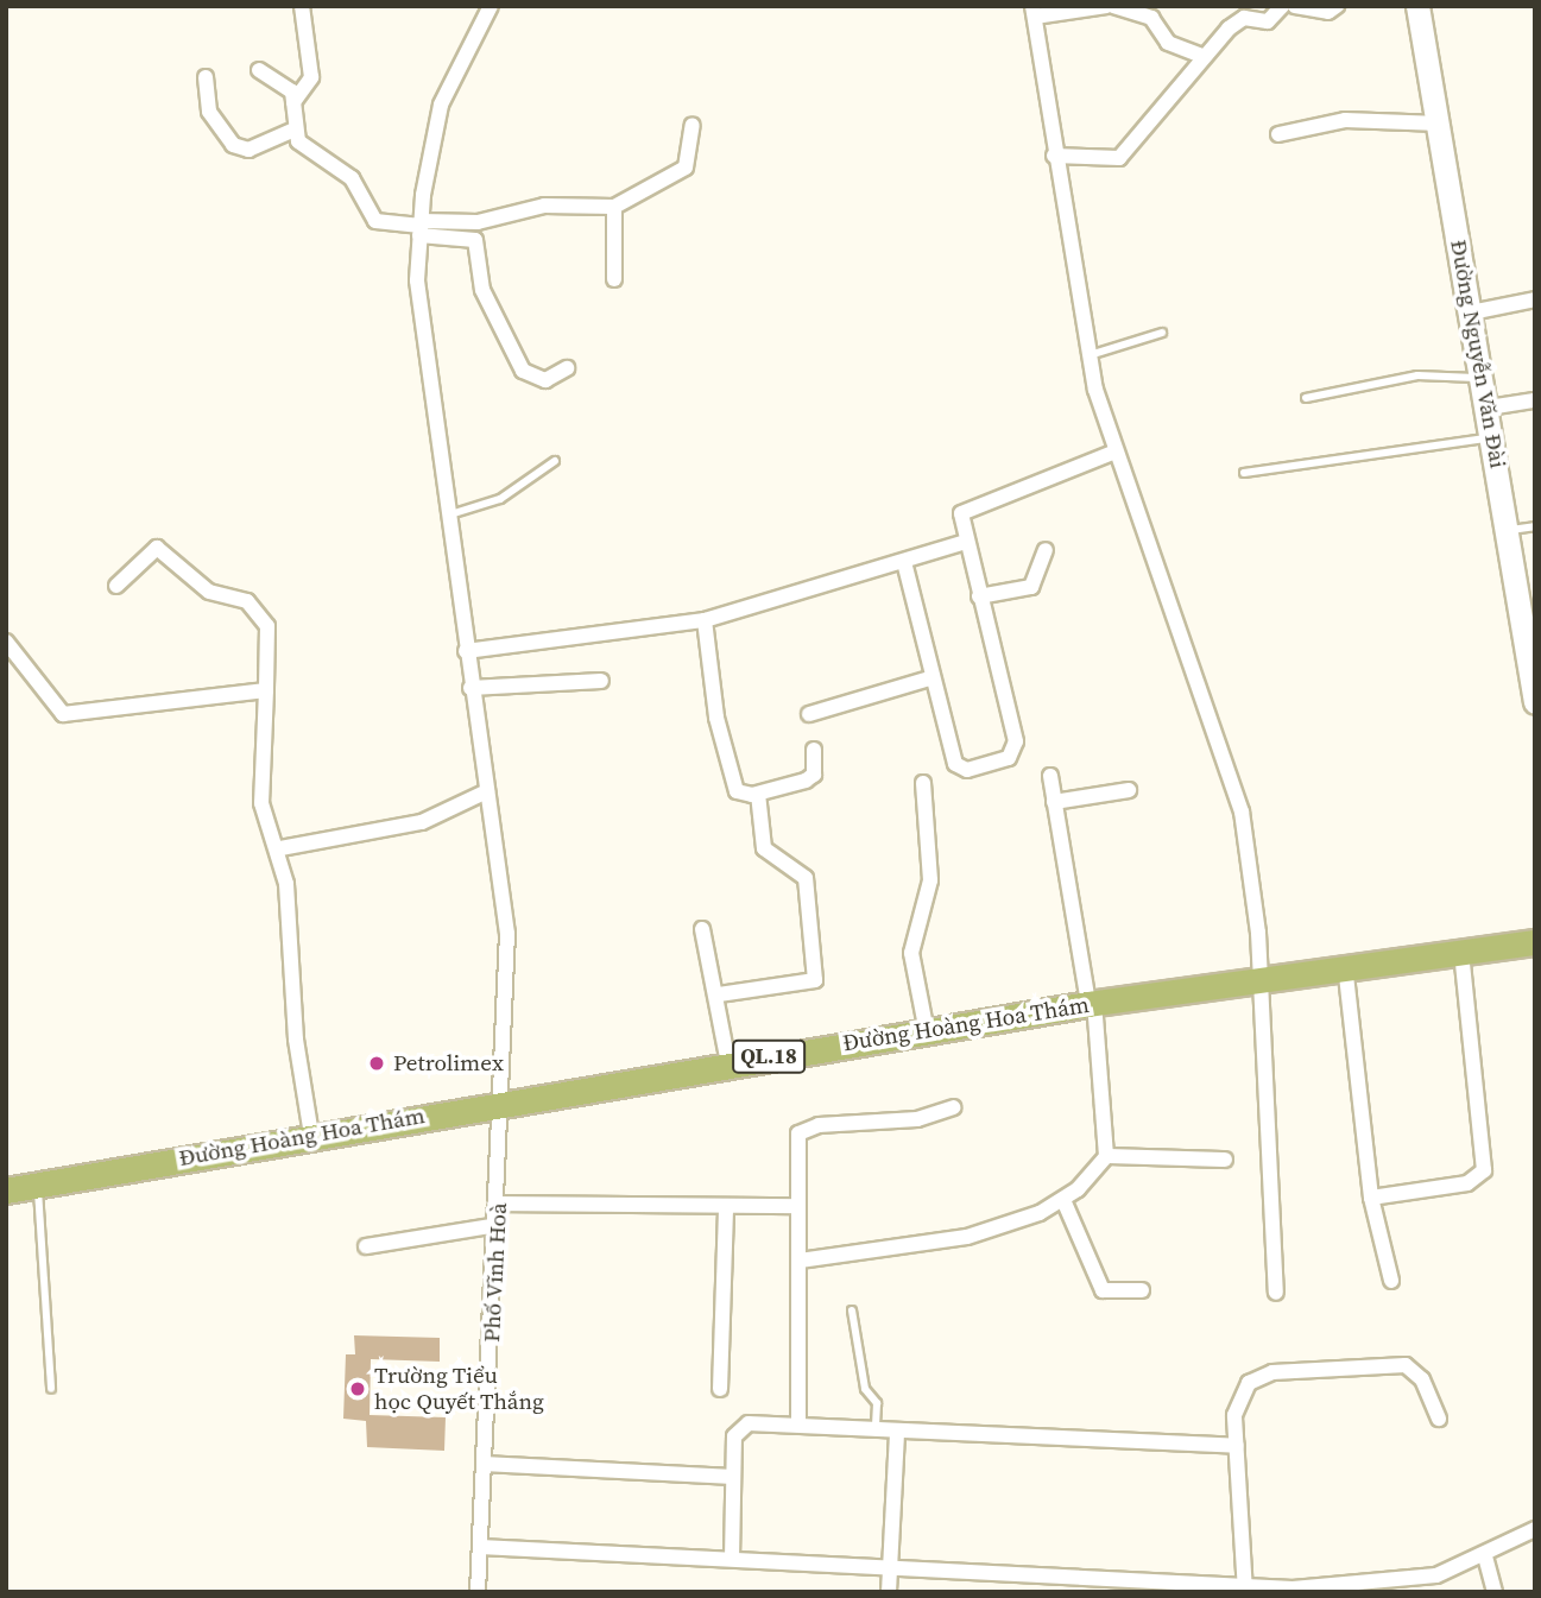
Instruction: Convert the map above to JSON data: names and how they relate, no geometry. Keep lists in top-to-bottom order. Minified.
{"streets":{"main road":["Đường Hoàng Hoa Thám","QL.18"],"street":["Đường Nguyễn Văn Đài","Phố Vĩnh Hoà"]},"crossings":[["Đường Hoàng Hoa Thám","Phố Vĩnh Hoà"]],"places":["Petrolimex","Trường Tiểu học Quyết Thắng"]}
